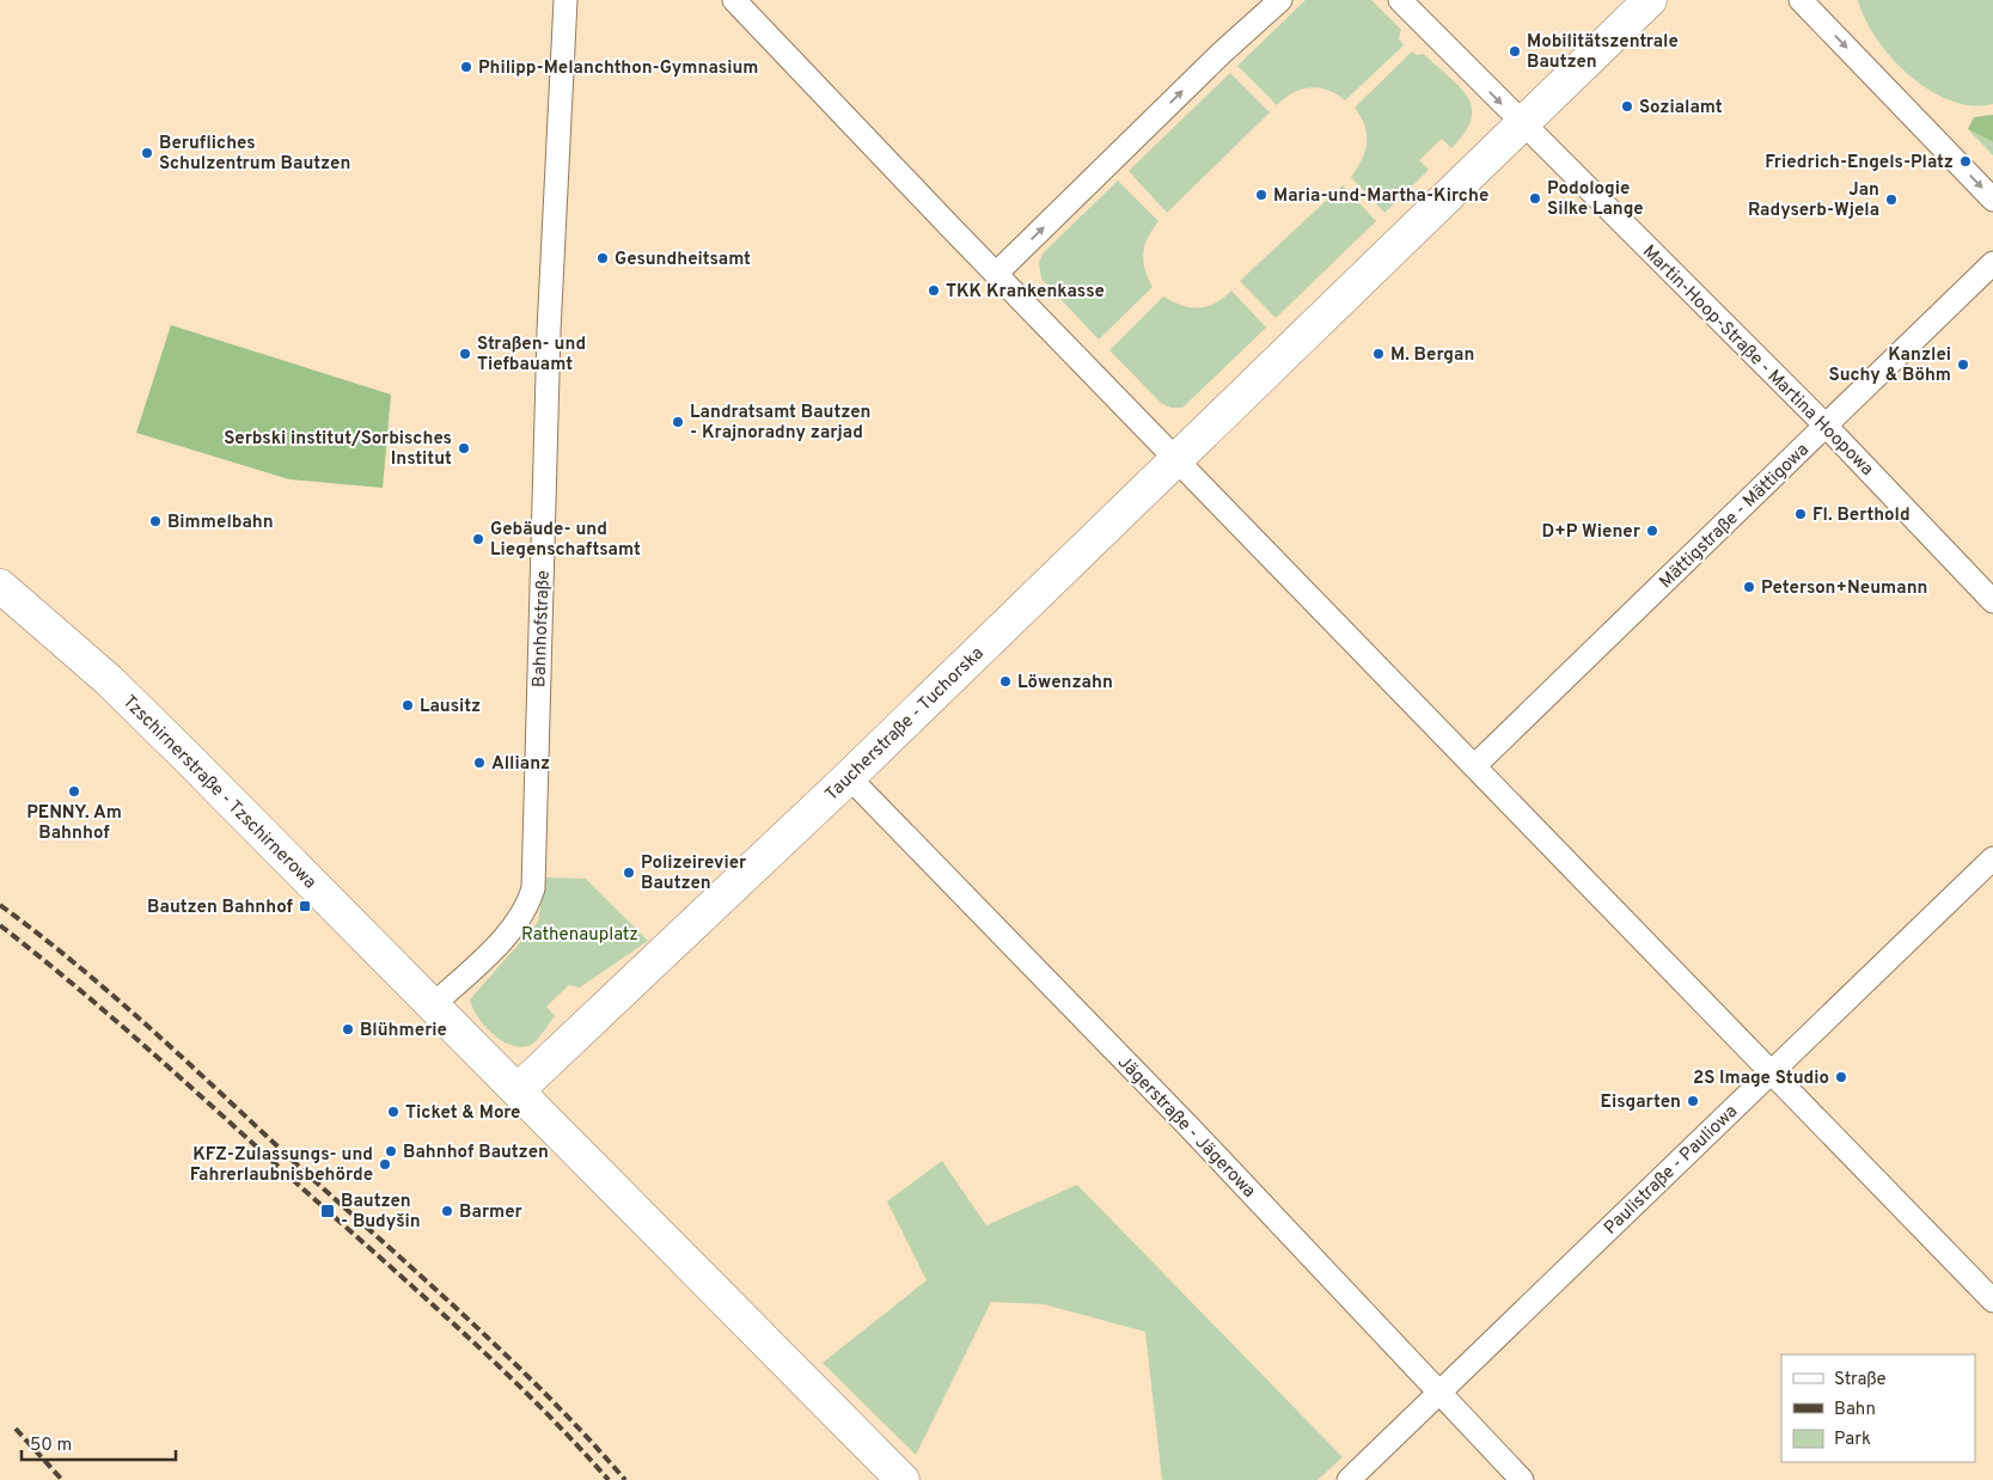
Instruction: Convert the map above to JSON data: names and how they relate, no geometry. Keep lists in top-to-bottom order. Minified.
{"streets":{"street":["Martin-Hoop-Straße - Martina Hoopowa","Mättigstraße - Mättigowa","Bahnhofstraße","Taucherstraße - Tuchorska","Tzschirnerstraße - Tzschirnerowa","Jägerstraße - Jägerowa","Paulistraße - Pauliowa"]},"crossings":[["Martin-Hoop-Straße - Martina Hoopowa","Mättigstraße - Mättigowa"],["Martin-Hoop-Straße - Martina Hoopowa","Taucherstraße - Tuchorska"],["Bahnhofstraße","Tzschirnerstraße - Tzschirnerowa"],["Taucherstraße - Tuchorska","Tzschirnerstraße - Tzschirnerowa"],["Taucherstraße - Tuchorska","Jägerstraße - Jägerowa"],["Jägerstraße - Jägerowa","Paulistraße - Pauliowa"]],"parks":["Rathenauplatz"],"places":{"other":["Mobilitätszentrale Bautzen","Philipp-Melanchthon-Gymnasium","Sozialamt","Berufliches Schulzentrum Bautzen","Friedrich-Engels-Platz","Maria-und-Martha-Kirche","Podologie Silke Lange","Jan Radyserb-Wjela","Gesundheitsamt","TKK Krankenkasse","Straßen- und Tiefbauamt","M. Bergan","Kanzlei Suchy & Böhm","Landratsamt Bautzen - Krajnoradny zarjad","Serbski institut/Sorbisches Institut","Fl. Berthold","Bimmelbahn","D+P Wiener","Gebäude- und Liegenschaftsamt","Peterson+Neumann","Löwenzahn","Lausitz","Allianz","PENNY. Am Bahnhof","Polizeirevier Bautzen","Blühmerie","2S Image Studio","Eisgarten","Ticket & More","Bahnhof Bautzen","KFZ-Zulassungs- und Fahrerlaubnisbehörde","Barmer"],"transit":["Bautzen Bahnhof","Bautzen - Budyšin"]},"legend":["Straße","Bahn","Park"],"scale_bar":"50 m"}
